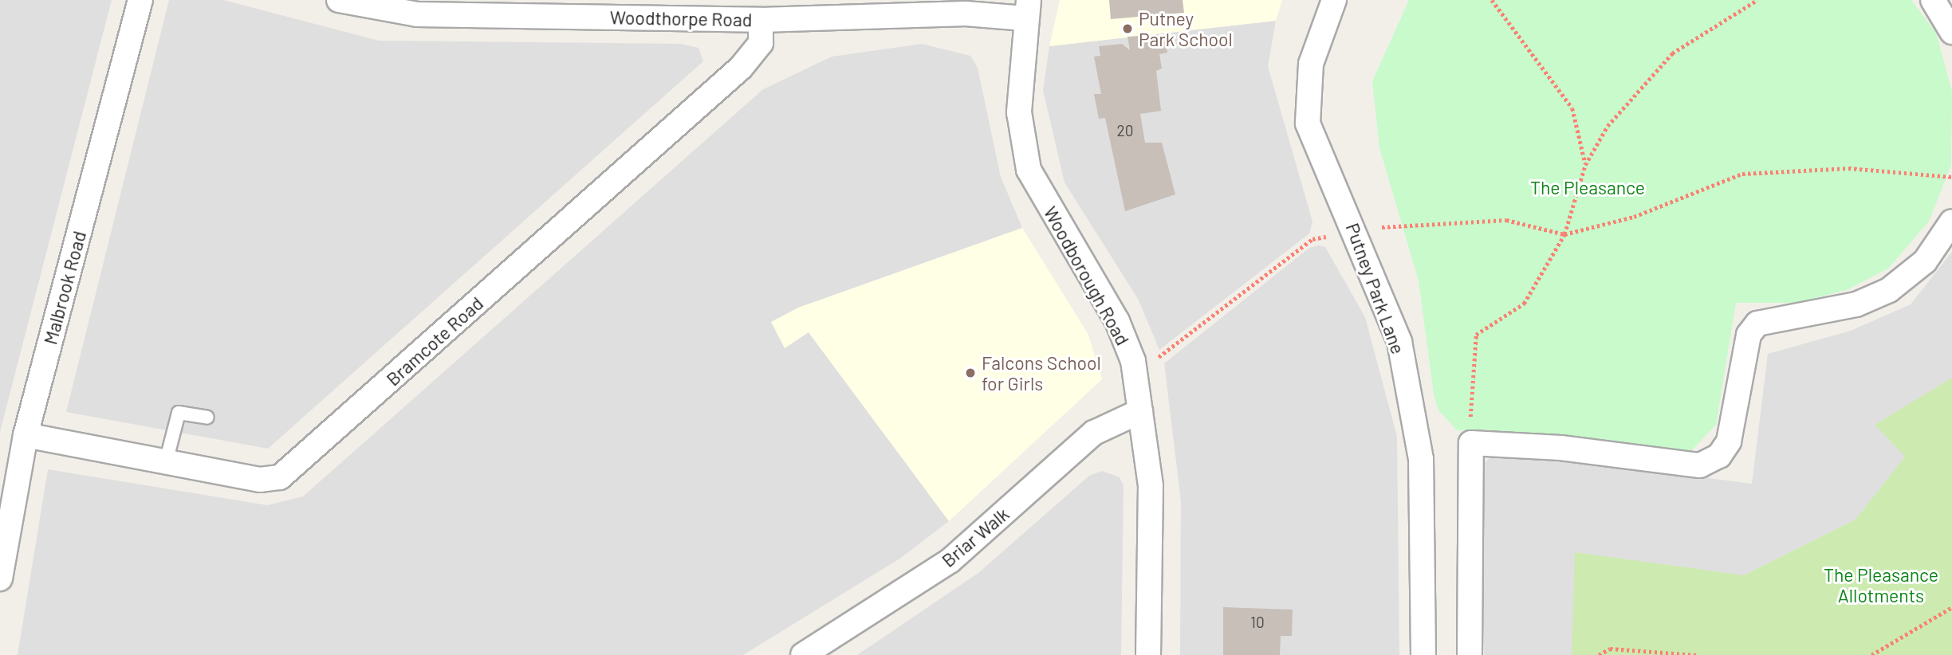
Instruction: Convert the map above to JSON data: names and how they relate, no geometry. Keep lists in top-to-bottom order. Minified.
{"streets":{"street":["Woodthorpe Road","Woodborough Road","Malbrook Road","Putney Park Lane","Bramcote Road","Briar Walk"]},"crossings":[["Woodthorpe Road","Woodborough Road"],["Woodthorpe Road","Bramcote Road"],["Woodborough Road","Briar Walk"],["Malbrook Road","Bramcote Road"]],"parks":["The Pleasance","The Pleasance Allotments"],"places":["Putney Park School","Falcons School for Girls"],"house_numbers":["20","10"]}
